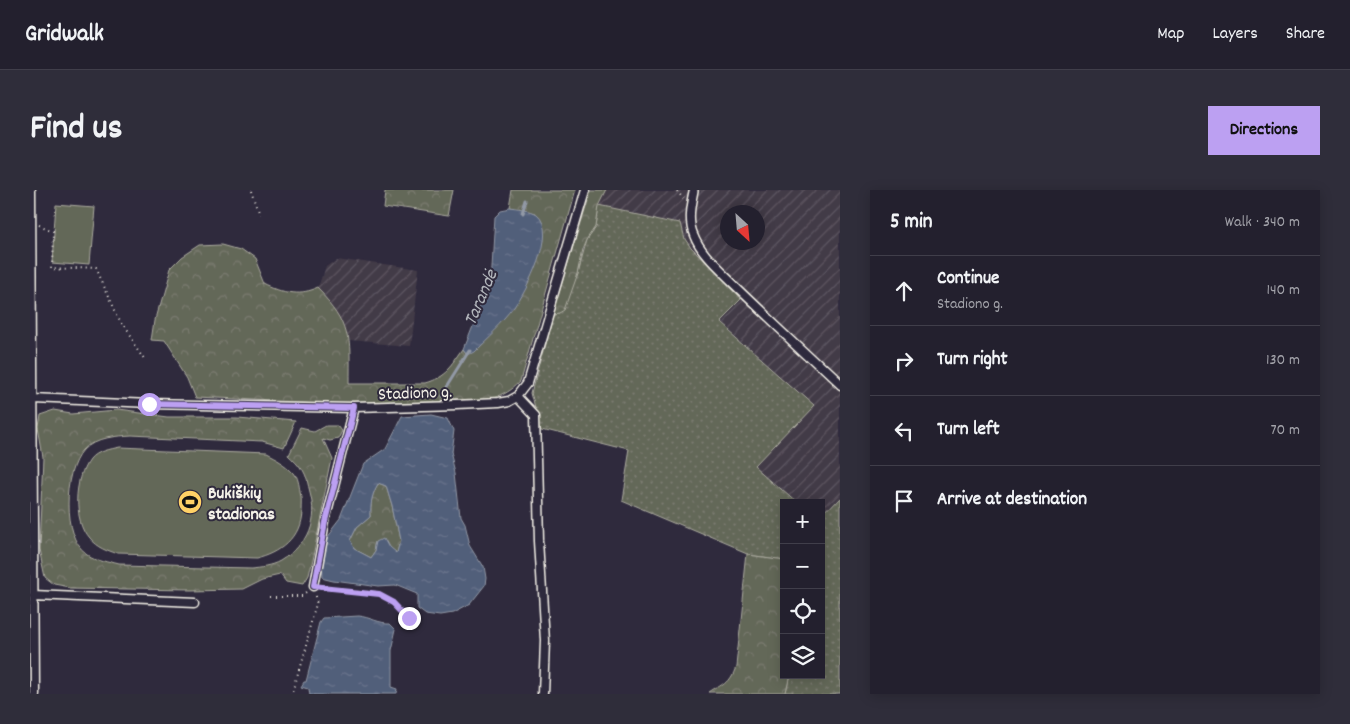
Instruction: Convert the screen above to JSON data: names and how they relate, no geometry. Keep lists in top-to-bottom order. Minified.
{"streets":{"street":["Stadiono g."]},"water":["Tarandė"],"places":{"sports":["Bukiškių stadionas"]},"north":"bottom right","page":{"header":"Gridwalk","nav":["Map","Layers","Share"],"title":"Find us","buttons":"Directions","heading":["5 min","Walk · 340 m"],"list":[["Continue","Stadiono g.","140 m"],["Turn right","130 m"],["Turn left","70 m"],"Arrive at destination"],"map_buttons":["+","−"]}}
